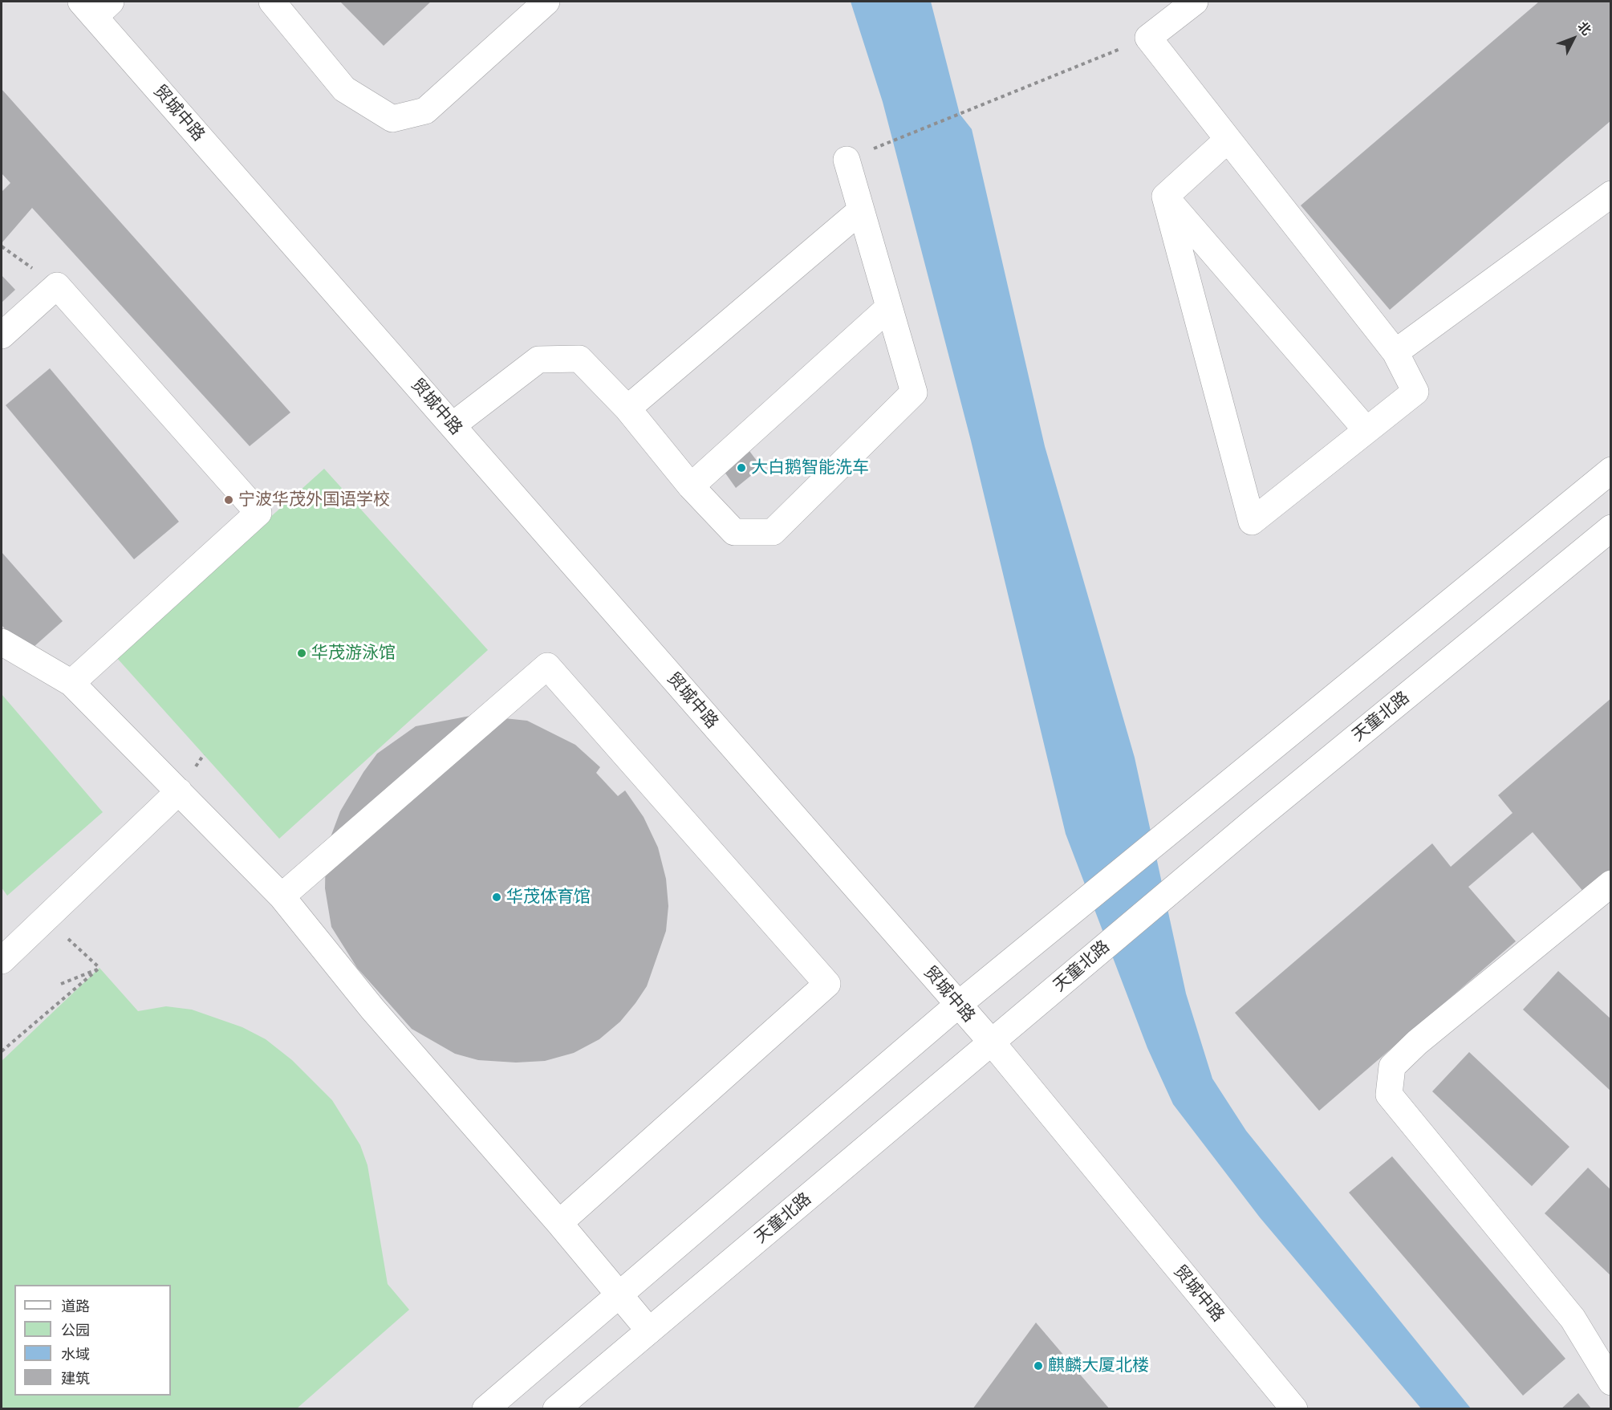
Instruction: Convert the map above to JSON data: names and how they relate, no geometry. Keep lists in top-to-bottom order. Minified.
{"streets":{"main road":["贸城中路","天童北路"]},"crossings":[["贸城中路","天童北路"]],"places":["大白鹅智能洗车","宁波华茂外国语学校","华茂游泳馆","华茂体育馆","麒麟大厦北楼"],"legend":["道路","公园","水域","建筑"],"north":"top right"}
